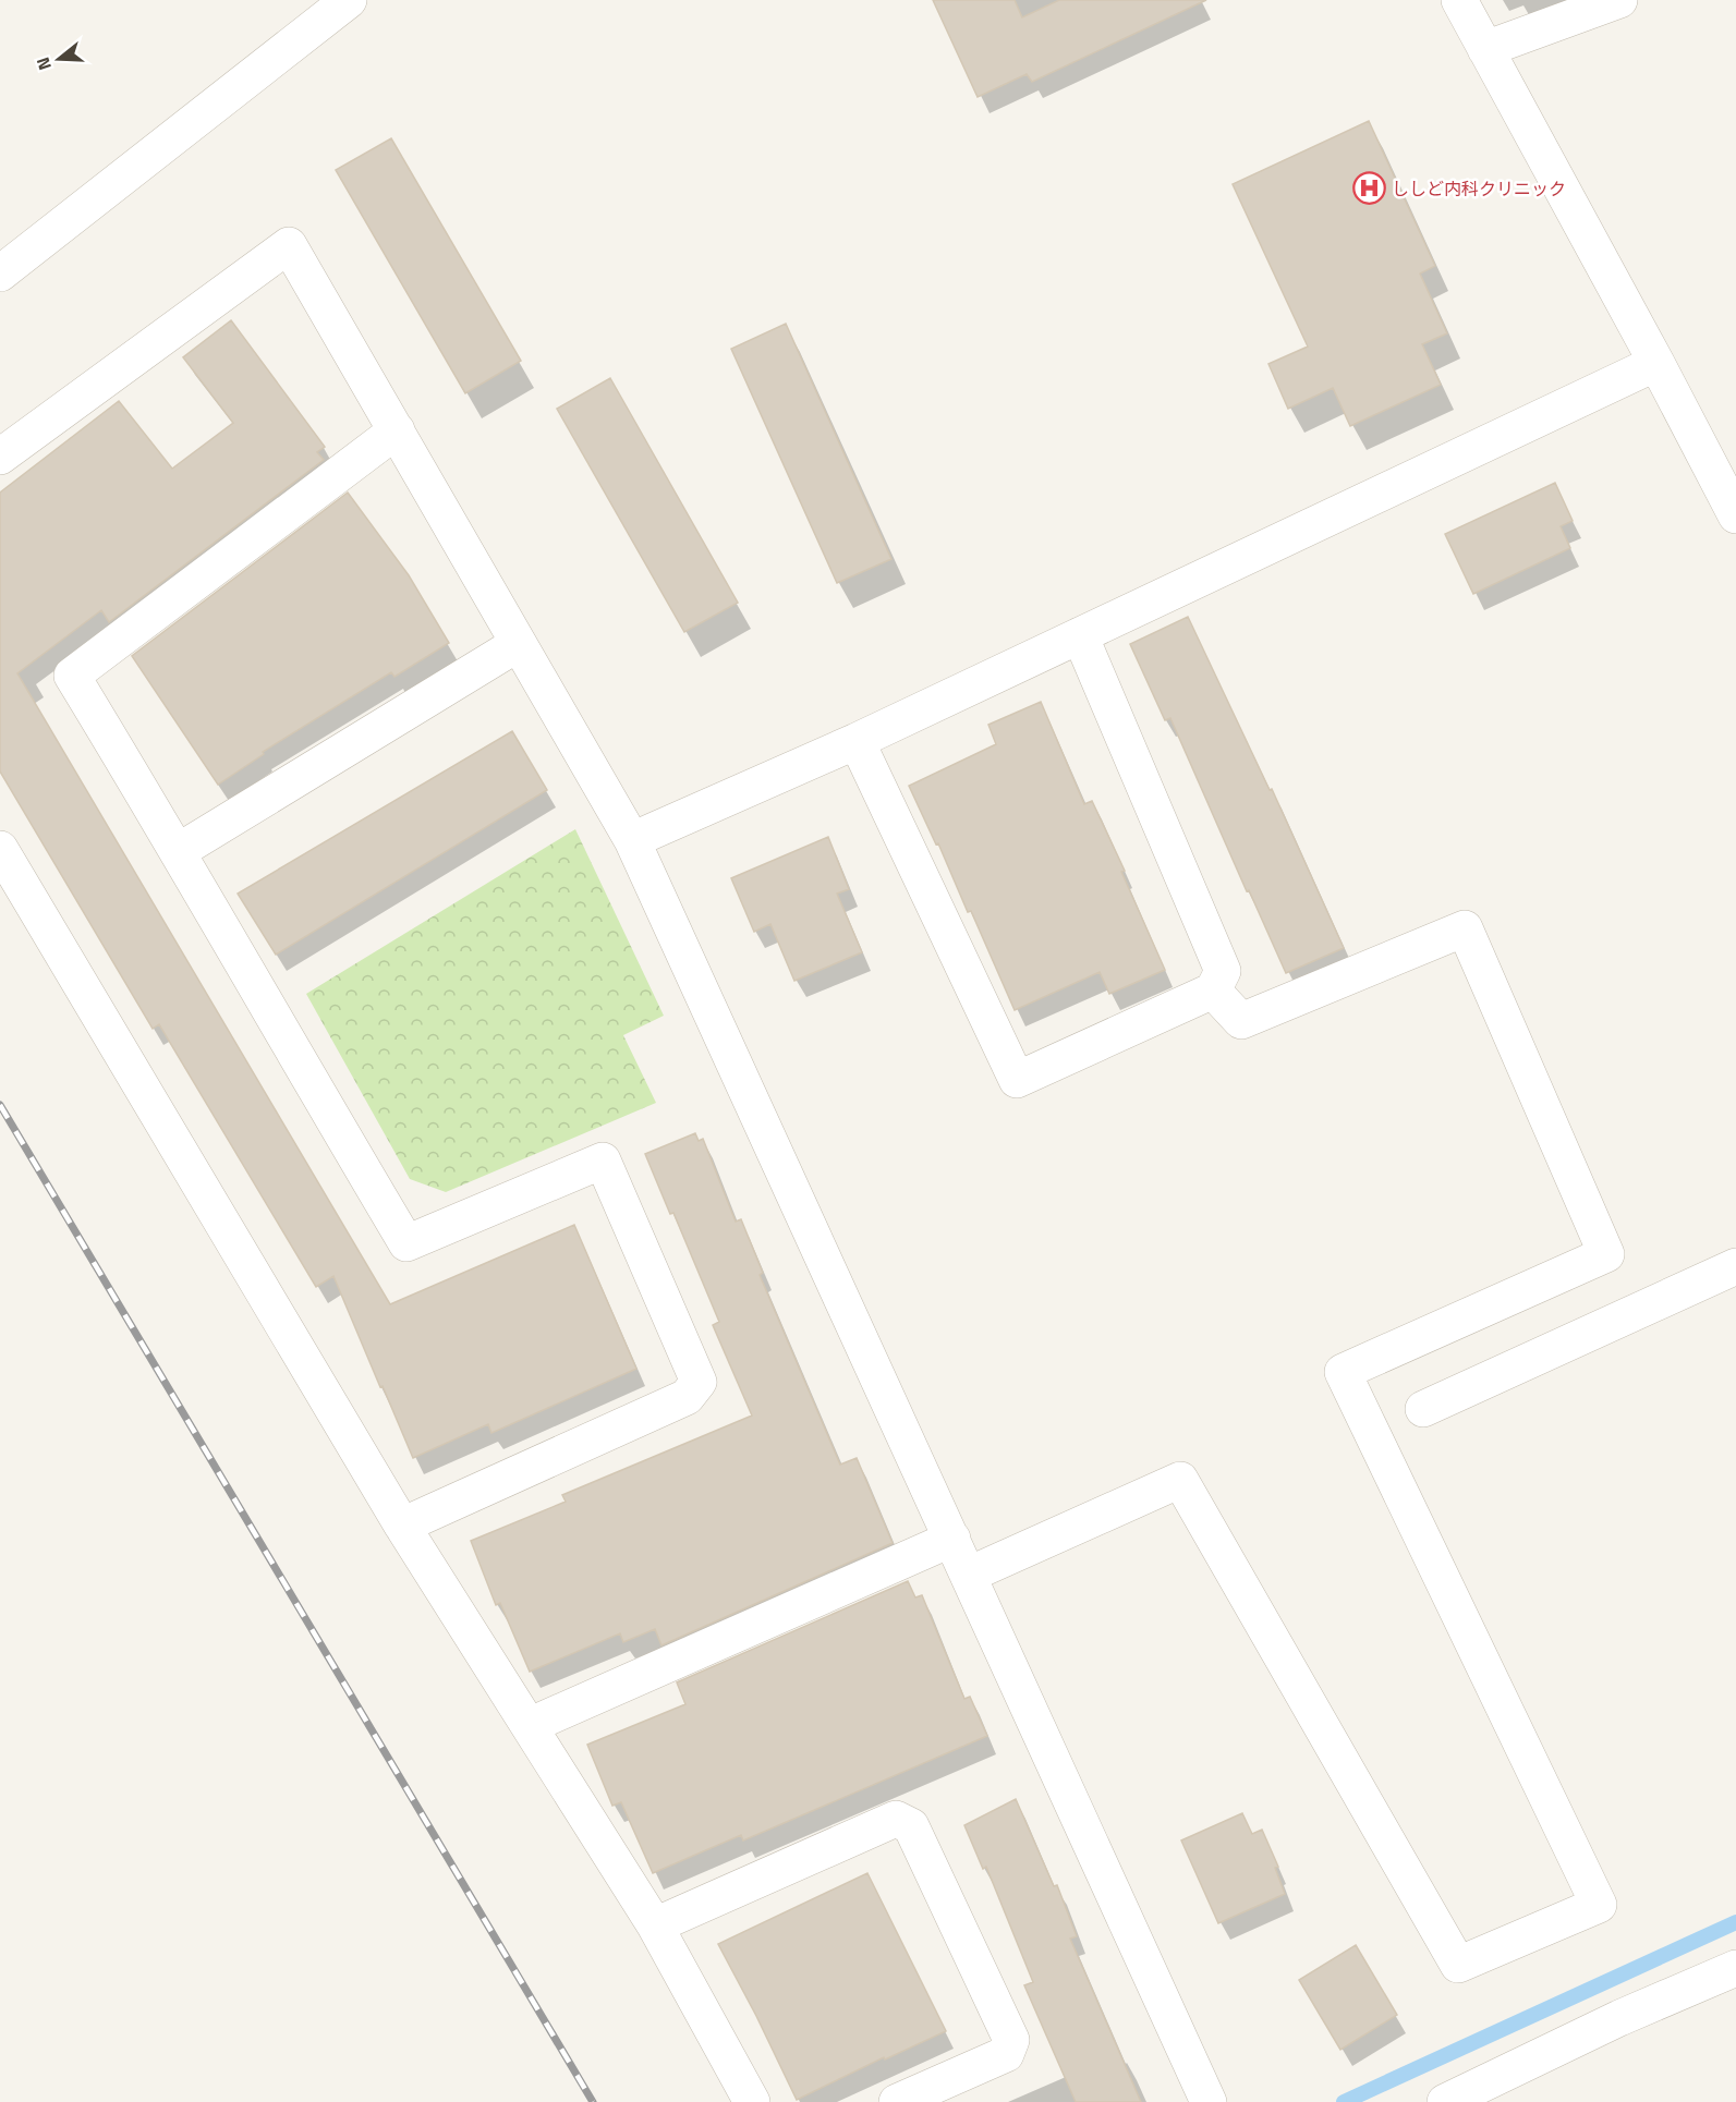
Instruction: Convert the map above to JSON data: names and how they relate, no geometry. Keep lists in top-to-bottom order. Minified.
{"places":{"hospital":["ししど内科クリニック"]},"north":"left"}
